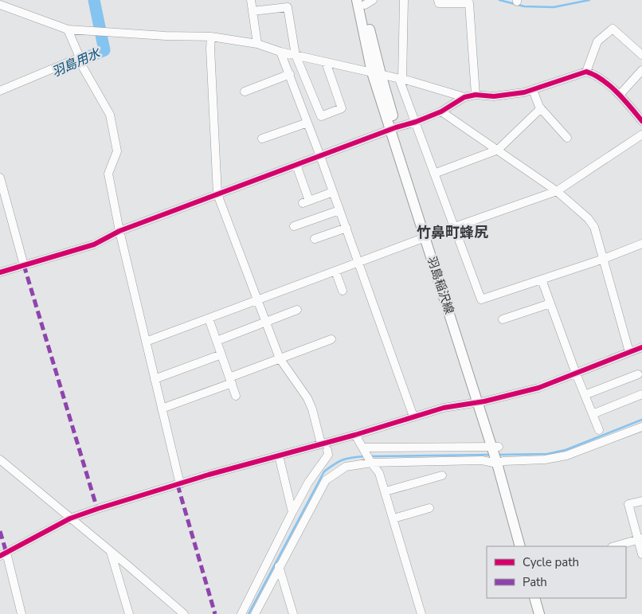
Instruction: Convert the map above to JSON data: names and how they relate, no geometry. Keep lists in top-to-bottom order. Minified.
{"streets":{"main road":["羽島稲沢線"]},"districts":["竹鼻町蜂尻"],"water":["羽島用水"],"legend":["Cycle path","Path"]}
